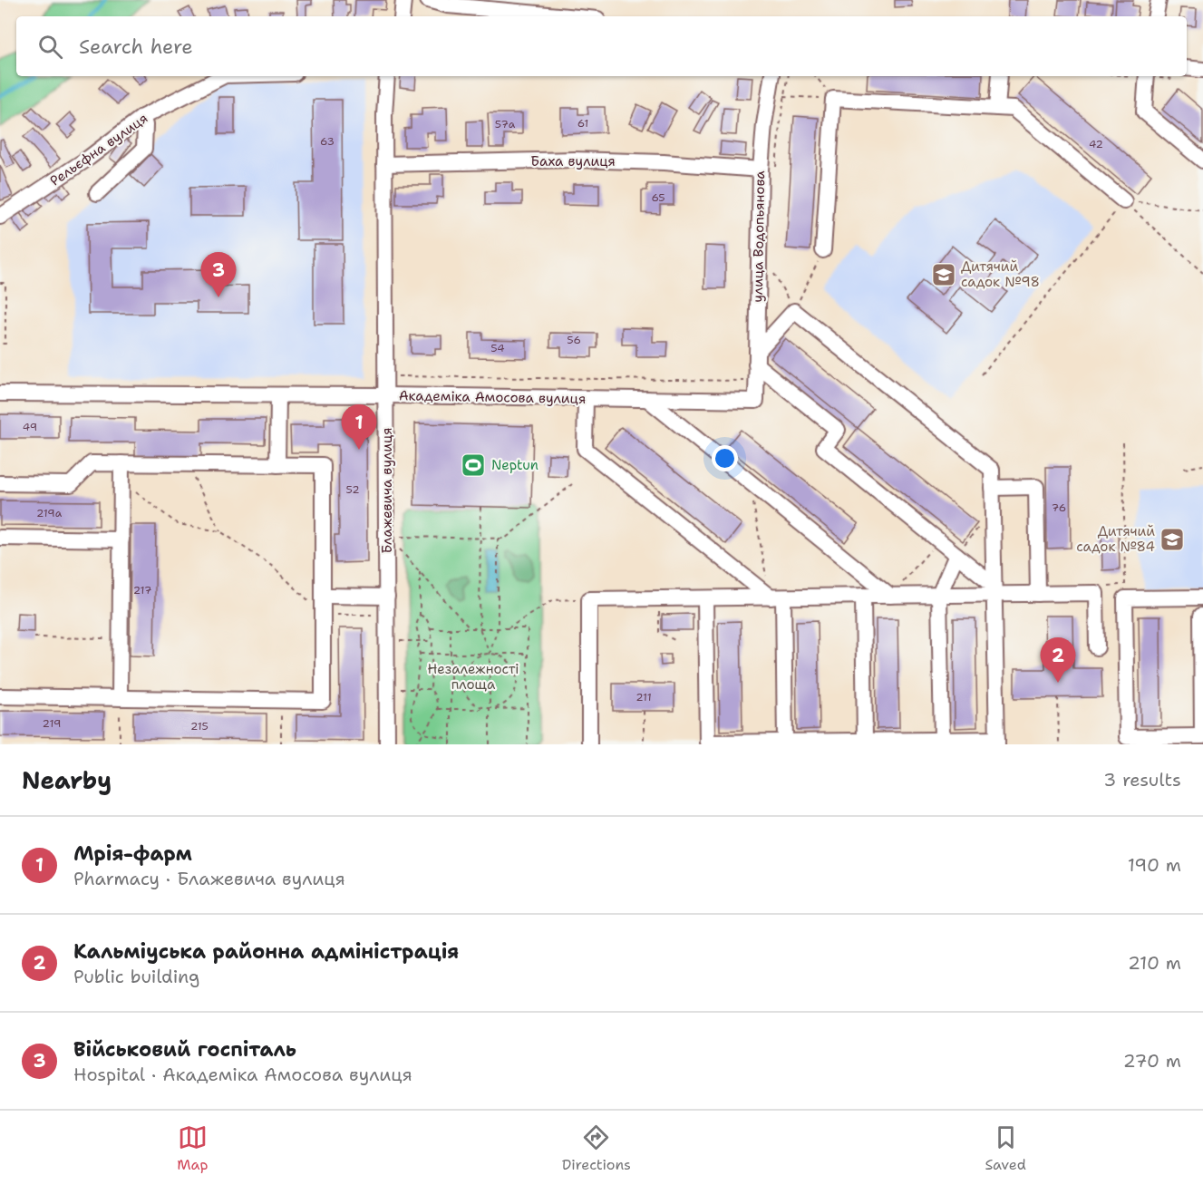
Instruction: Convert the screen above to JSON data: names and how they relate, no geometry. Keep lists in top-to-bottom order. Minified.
{"streets":{"street":["Рельєфна вулиця","Баха вулиця","улица Водопьянова","Академіка Амосова вулиця","Блажевича вулиця"]},"crossings":[["Баха вулиця","улица Водопьянова"],["Баха вулиця","Блажевича вулиця"],["улица Водопьянова","Академіка Амосова вулиця"],["Академіка Амосова вулиця","Блажевича вулиця"]],"parks":["Незалежності площа"],"places":{"school or university":["Дитячий садок №98","Дитячий садок №84"],"sports":["Neptun"]},"house_numbers":["61","57а","63","42","65","56","54","49","52","76","219а","217","211","219","215"],"page":{"search":"Search here","pins":["3","1","2"],"heading":["Nearby","3 results"],"list":[{"mark":"1","name":"Мрія-фарм","note":"Pharmacy · Блажевича вулиця","value":"190 m"},{"mark":"2","name":"Кальміуська районна адміністрація","note":"Public building","value":"210 m"},{"mark":"3","name":"Військовий госпіталь","note":"Hospital · Академіка Амосова вулиця","value":"270 m"}],"nav":["Map","Directions","Saved"]}}
